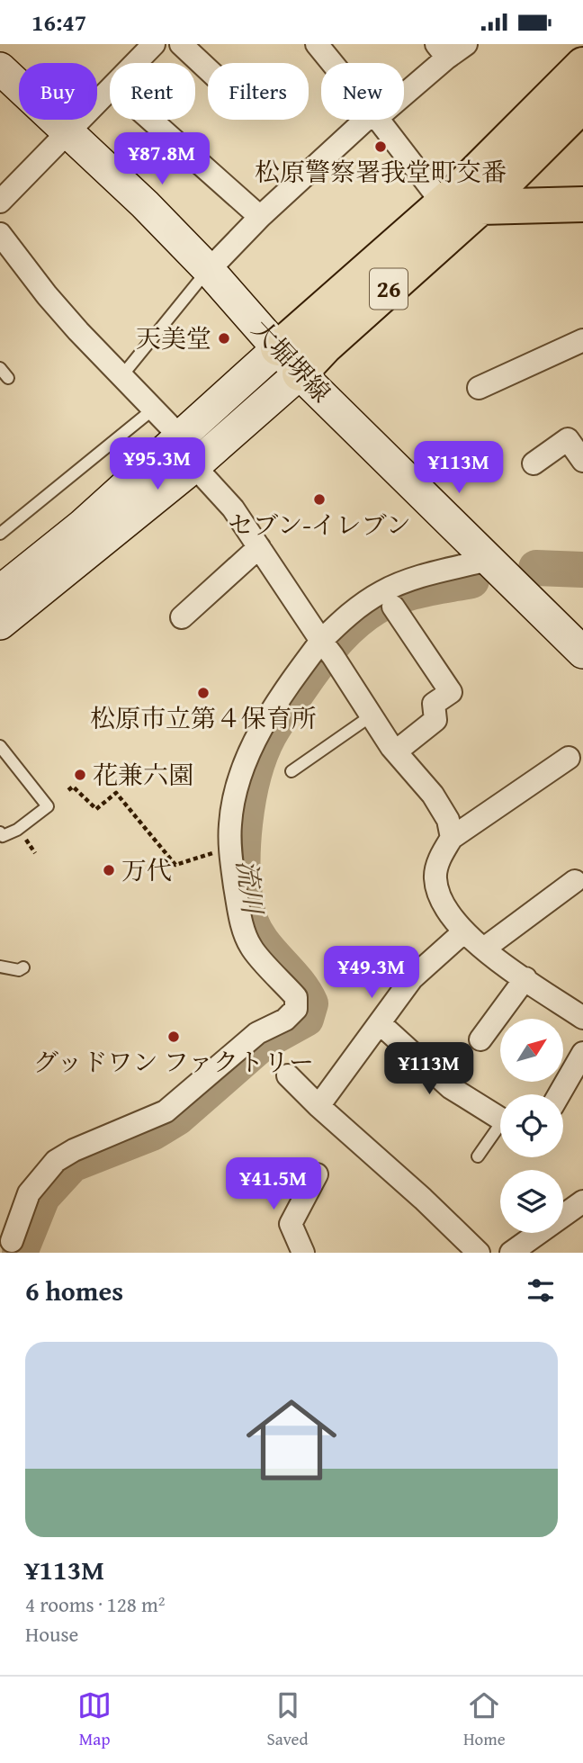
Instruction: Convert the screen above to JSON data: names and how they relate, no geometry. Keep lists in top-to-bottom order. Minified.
{"streets":{"main road":["26","大堀堺線"]},"crossings":[["26","大堀堺線"]],"water":["流川"],"places":["松原警察署我堂町交番","天美堂","セブン-イレブン","松原市立第４保育所","花兼六園","万代","グッドワン ファクトリー"],"north":"top right","page":{"status":"16:47","chip":["Buy","Rent","Filters","New"],"price":["¥87.8M","¥95.3M","¥113M","¥49.3M","¥113M","¥41.5M"],"heading":"6 homes","list":[{"name":"¥113M","note":"4 rooms · 128 m² · House"}],"tabs":["Map","Saved","Home"]}}
